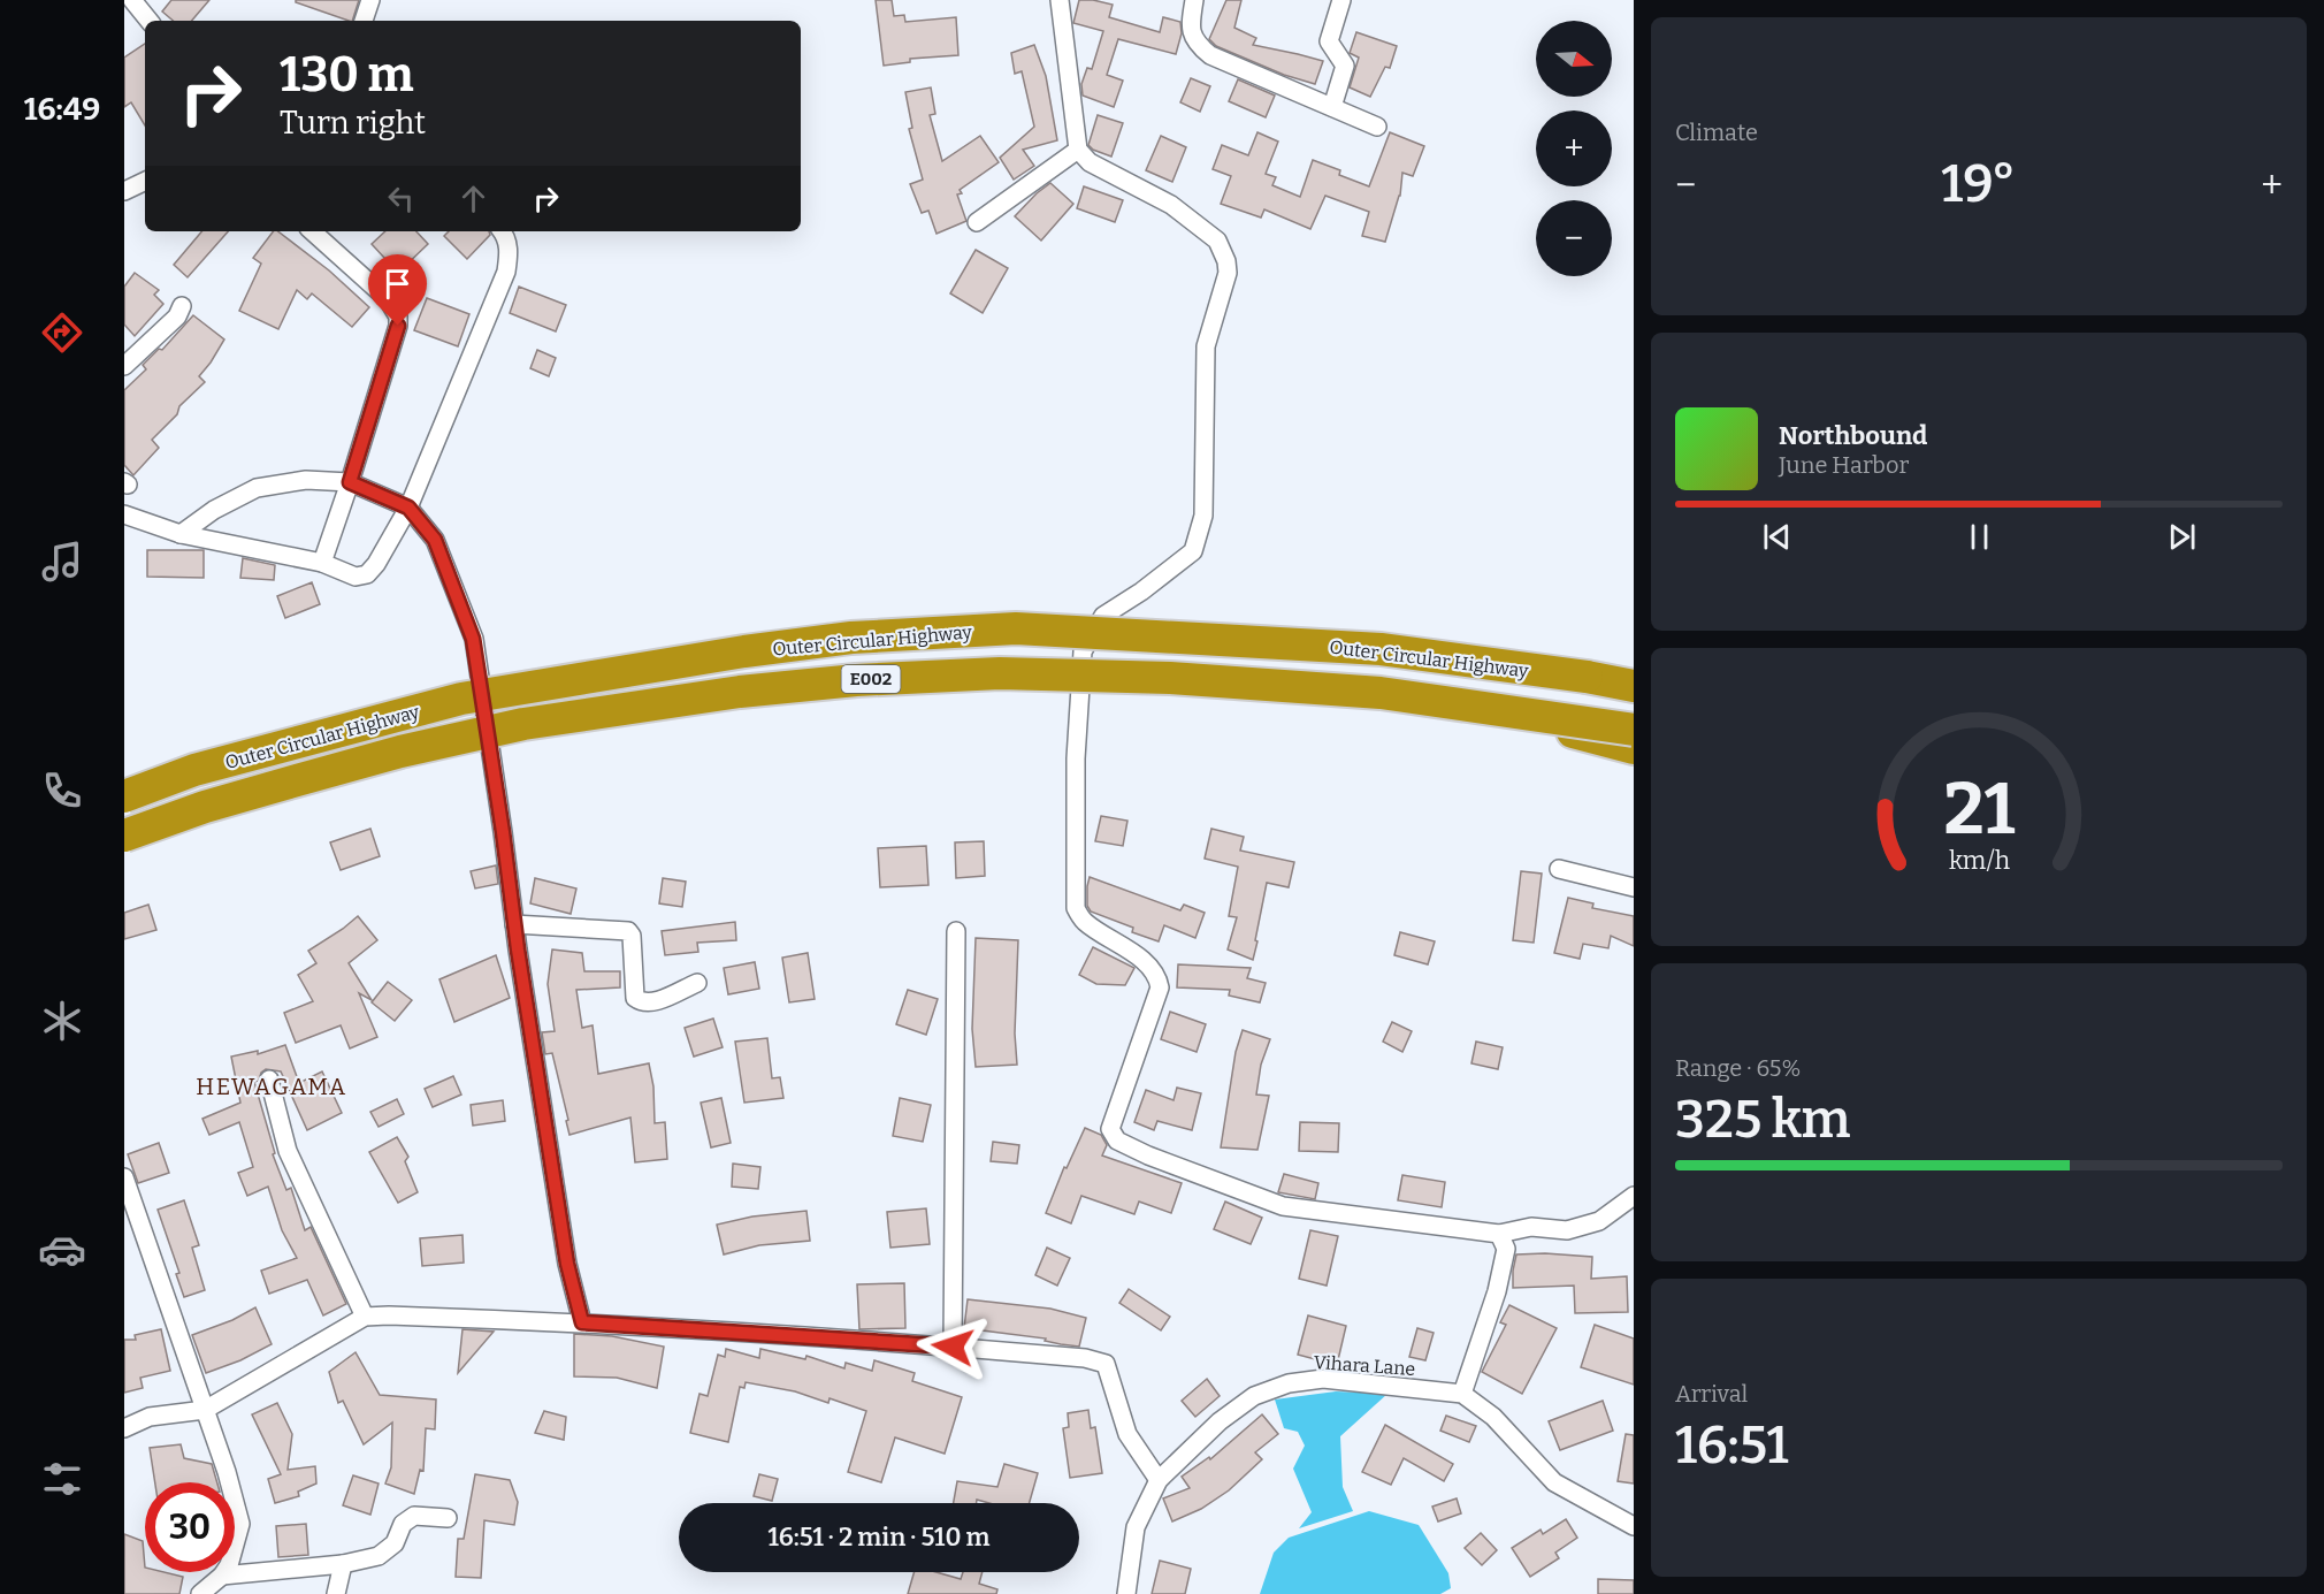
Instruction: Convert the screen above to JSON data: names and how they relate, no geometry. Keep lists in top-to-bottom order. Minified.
{"streets":{"highway":["Outer Circular Highway","E002"],"street":["Vihara Lane"]},"districts":["HEWAGAMA"],"north":"right","page":{"tabs":"16:49","tile":["Climate",["Range · 65%","325 km"],["Arrival","16:51"]],"map_buttons":["+","−"],"turn":["130 m","Turn right"],"heat":["−","19°","+"],"song":["Northbound","June Harbor"],"limit":"30","trip":"16:51 · 2 min · 510 m","gauge":["21","km/h"]}}
